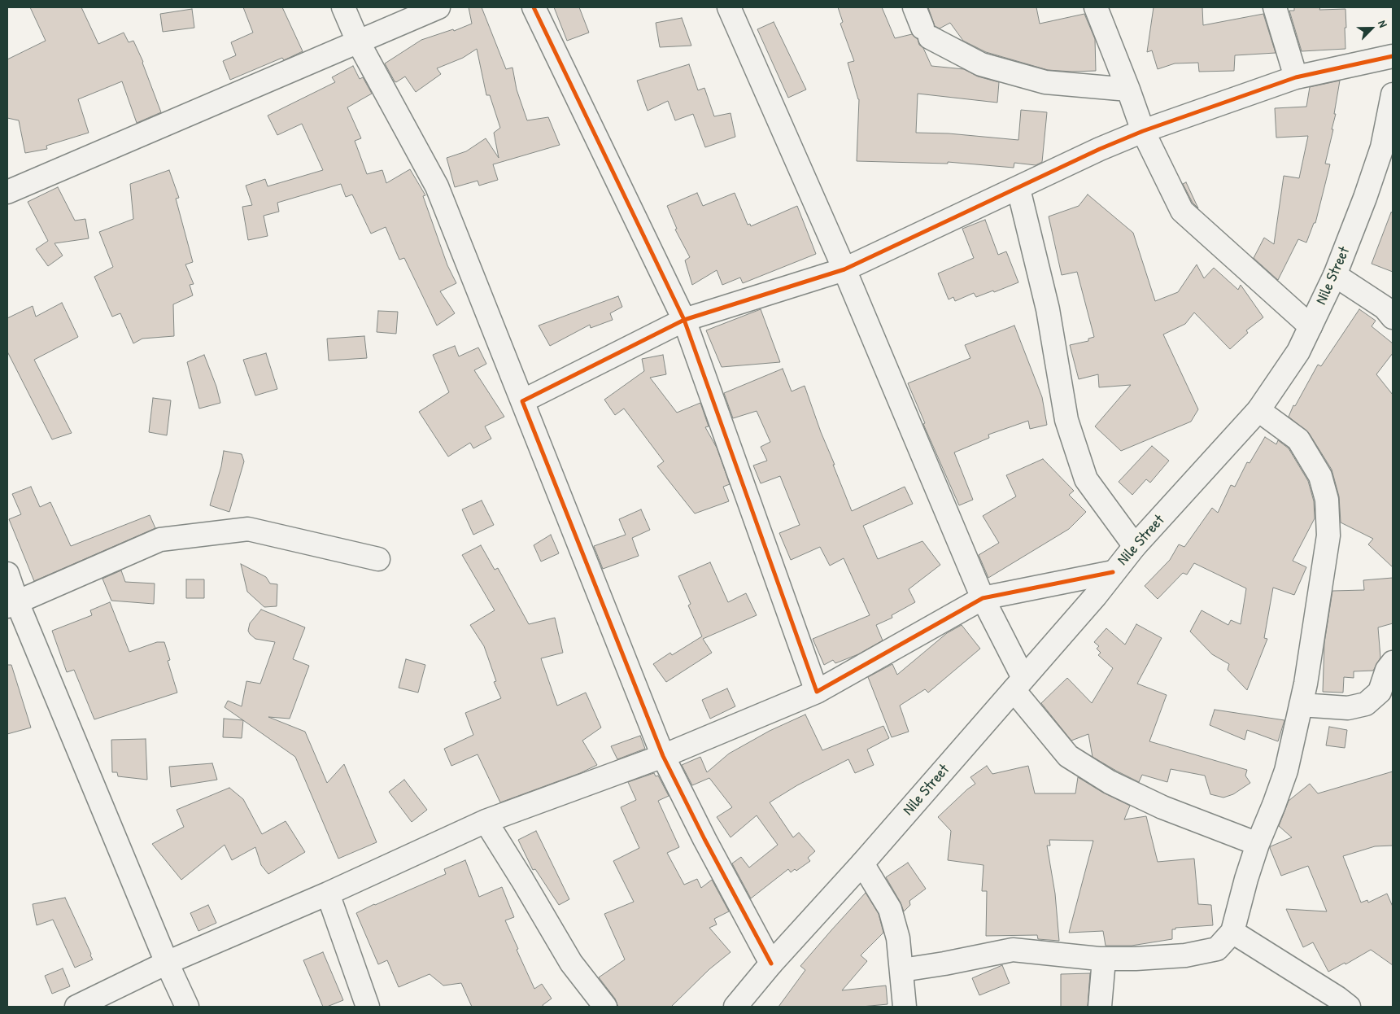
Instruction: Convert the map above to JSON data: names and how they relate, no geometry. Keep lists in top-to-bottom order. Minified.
{"streets":{"street":["Nile Street"]},"north":"top right"}
